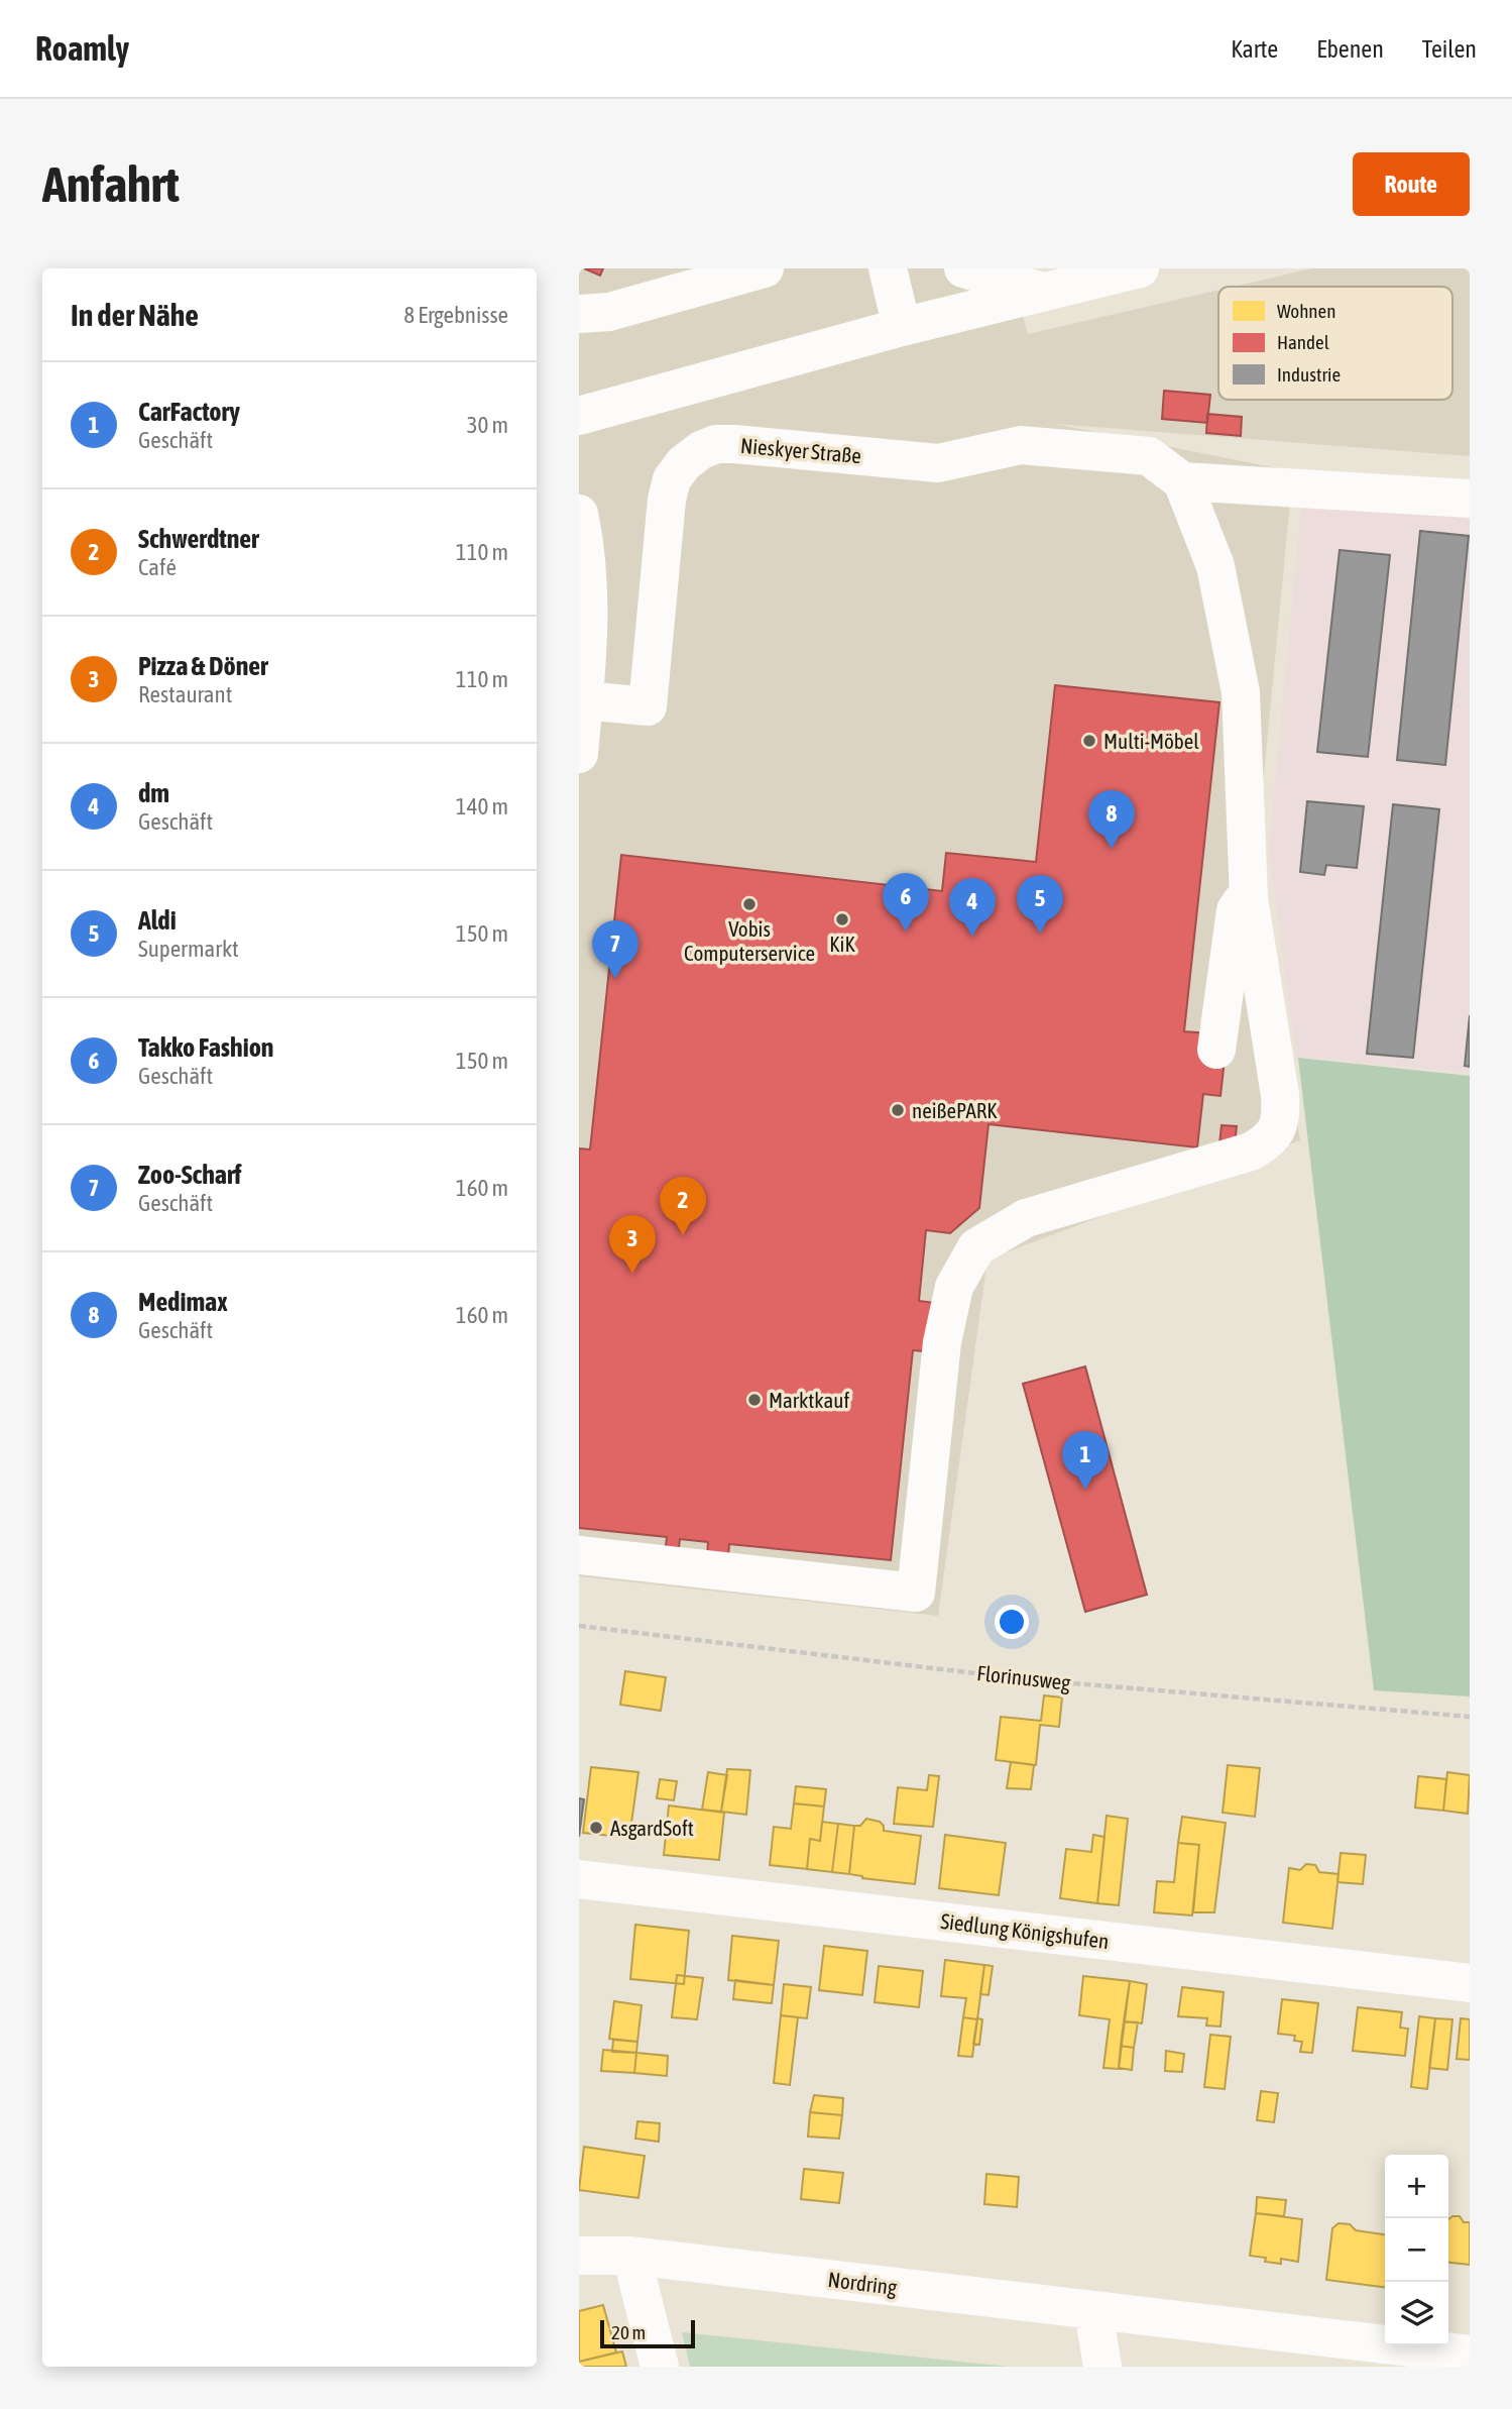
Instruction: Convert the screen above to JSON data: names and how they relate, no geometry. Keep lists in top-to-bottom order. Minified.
{"streets":{"street":["Nieskyer Straße","Siedlung Königshufen","Nordring"],"path":["Florinusweg"]},"places":["Multi-Möbel","Vobis Computerservice","KiK","neißePARK","Marktkauf","AsgardSoft"],"legend":["Wohnen","Handel","Industrie"],"scale_bar":"20 m","page":{"header":"Roamly","nav":["Karte","Ebenen","Teilen"],"buttons":"Route","title":"Anfahrt","heading":["In der Nähe","8 Ergebnisse"],"list":[{"mark":"1","name":"CarFactory","note":"Geschäft","value":"30 m"},{"mark":"2","name":"Schwerdtner","note":"Café","value":"110 m"},{"mark":"3","name":"Pizza & Döner","note":"Restaurant","value":"110 m"},{"mark":"4","name":"dm","note":"Geschäft","value":"140 m"},{"mark":"5","name":"Aldi","note":"Supermarkt","value":"150 m"},{"mark":"6","name":"Takko Fashion","note":"Geschäft","value":"150 m"},{"mark":"7","name":"Zoo-Scharf","note":"Geschäft","value":"160 m"},{"mark":"8","name":"Medimax","note":"Geschäft","value":"160 m"}],"pins":["8","6","5","4","7","2","3","1"],"map_buttons":["+","−"],"scale":"20 m"}}
